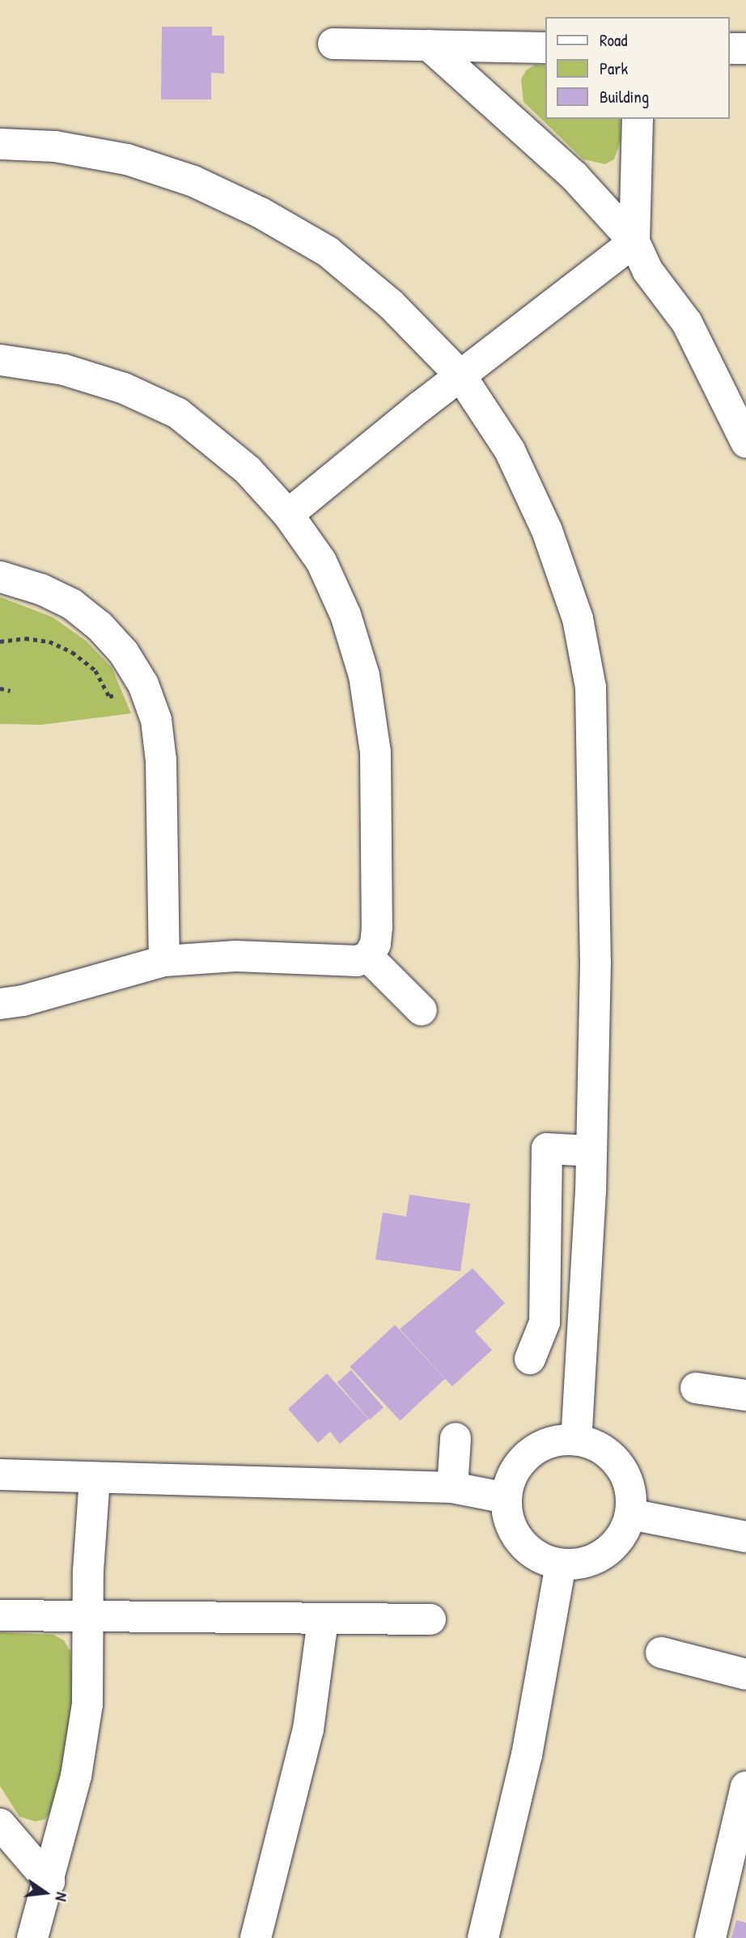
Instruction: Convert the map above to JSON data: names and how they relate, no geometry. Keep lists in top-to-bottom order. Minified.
{"legend":["Road","Park","Building"],"north":"right"}
